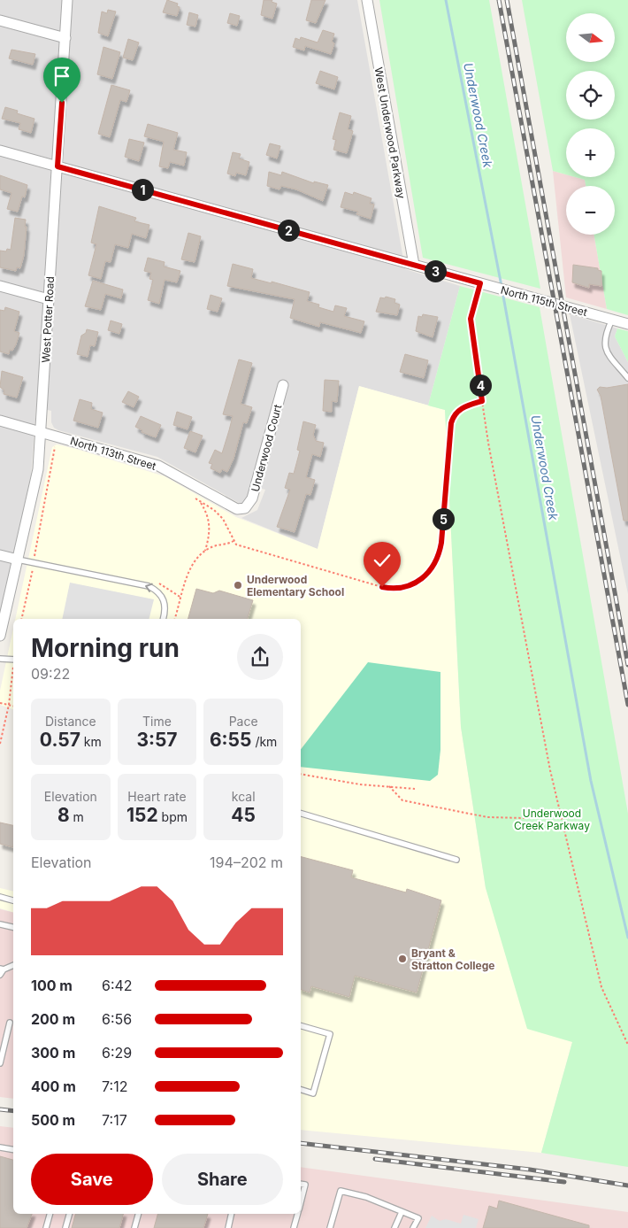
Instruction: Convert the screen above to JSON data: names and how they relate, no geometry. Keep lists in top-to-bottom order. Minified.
{"streets":{"street":["West Underwood Parkway","North 115th Street","West Potter Road","Underwood Court","North 113th Street"]},"crossings":[["West Underwood Parkway","North 115th Street"],["North 115th Street","West Potter Road"],["West Potter Road","North 113th Street"],["Underwood Court","North 113th Street"]],"water":["Underwood Creek"],"parks":["Underwood Creek Parkway"],"places":["Underwood Elementary School","Bryant & Stratton College"],"north":"right","page":{"map_buttons":["+","−"],"pins":["1","2","3","4","5"],"heading":["Morning run","09:22"],"stats":[["Distance","0.57 km"],["Time","3:57"],["Pace","6:55 /km"],["Elevation","8 m"],["Heart rate","152 bpm"],["kcal","45"]],"chart":["Elevation","194–202 m"],"list":[{"name":"100 m","note":"6:42"},{"name":"200 m","note":"6:56"},{"name":"300 m","note":"6:29"},{"name":"400 m","note":"7:12"},{"name":"500 m","note":"7:17"}],"buttons":["Save","Share"]}}
